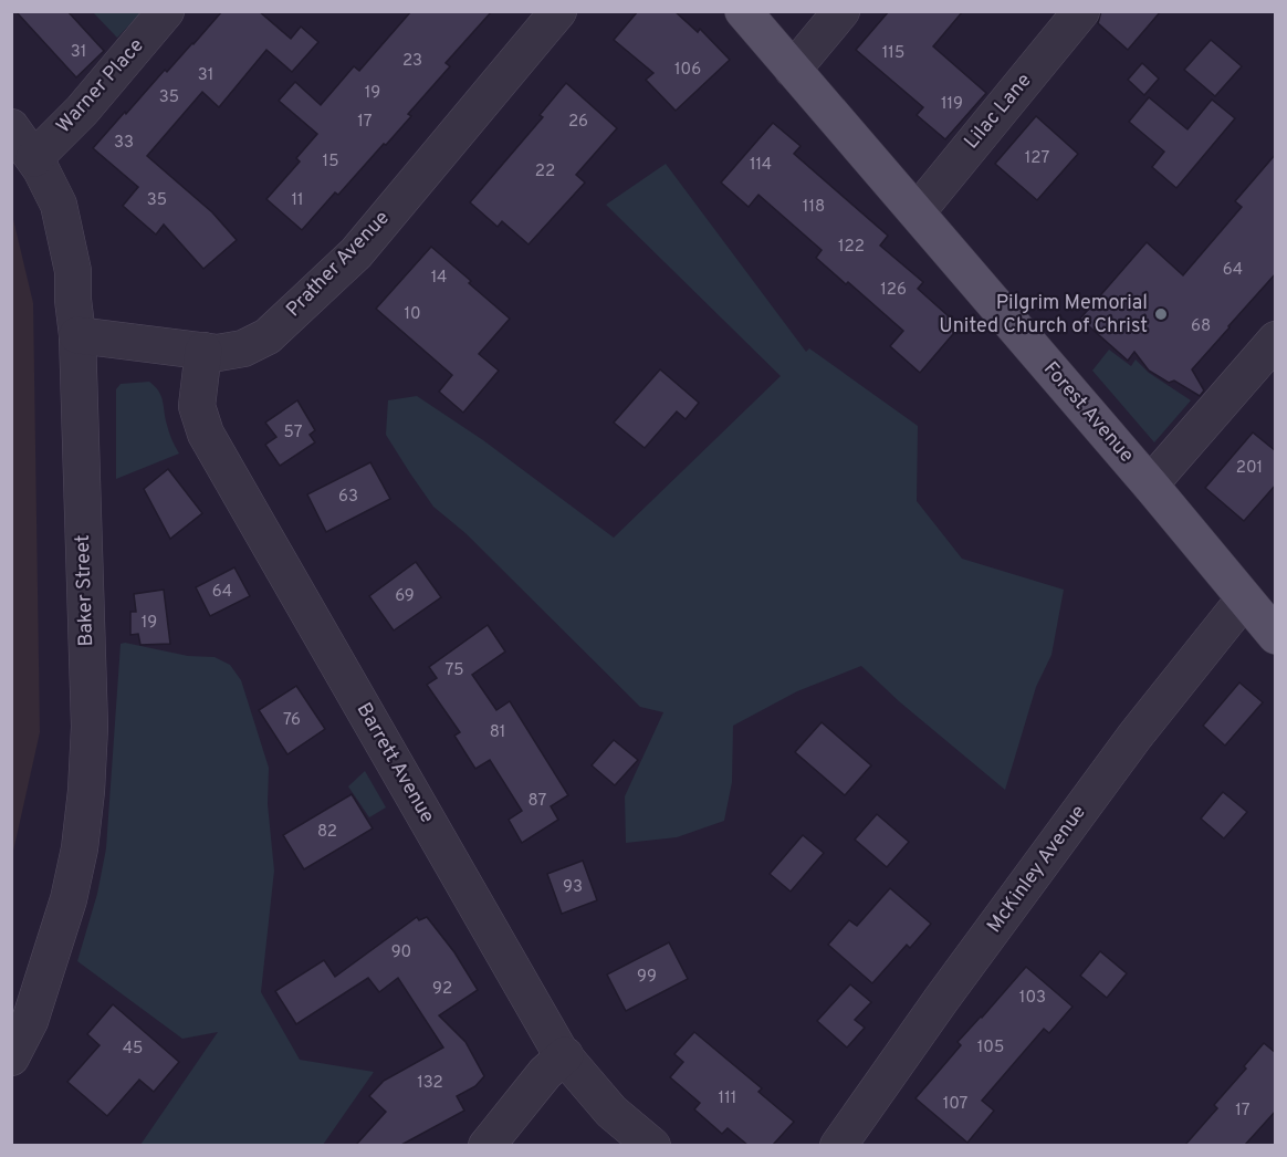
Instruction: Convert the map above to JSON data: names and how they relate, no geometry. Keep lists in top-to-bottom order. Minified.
{"streets":{"main road":["Forest Avenue"],"street":["Warner Place","Lilac Lane","Prather Avenue","Baker Street","Barrett Avenue","McKinley Avenue"]},"crossings":[["Warner Place","Baker Street"],["Lilac Lane","Forest Avenue"],["Prather Avenue","Baker Street"],["Prather Avenue","Barrett Avenue"],["Forest Avenue","McKinley Avenue"]],"places":["Pilgrim Memorial United Church of Christ"],"house_numbers":["31","115","23","106","31","19","35","119","17","26","33","127","15","114","22","35","11","118","122","64","14","126","10","68","57","201","63","64","69","19","75","76","81","87","82","93","90","99","92","103","105","45","132","111","107","17"]}
